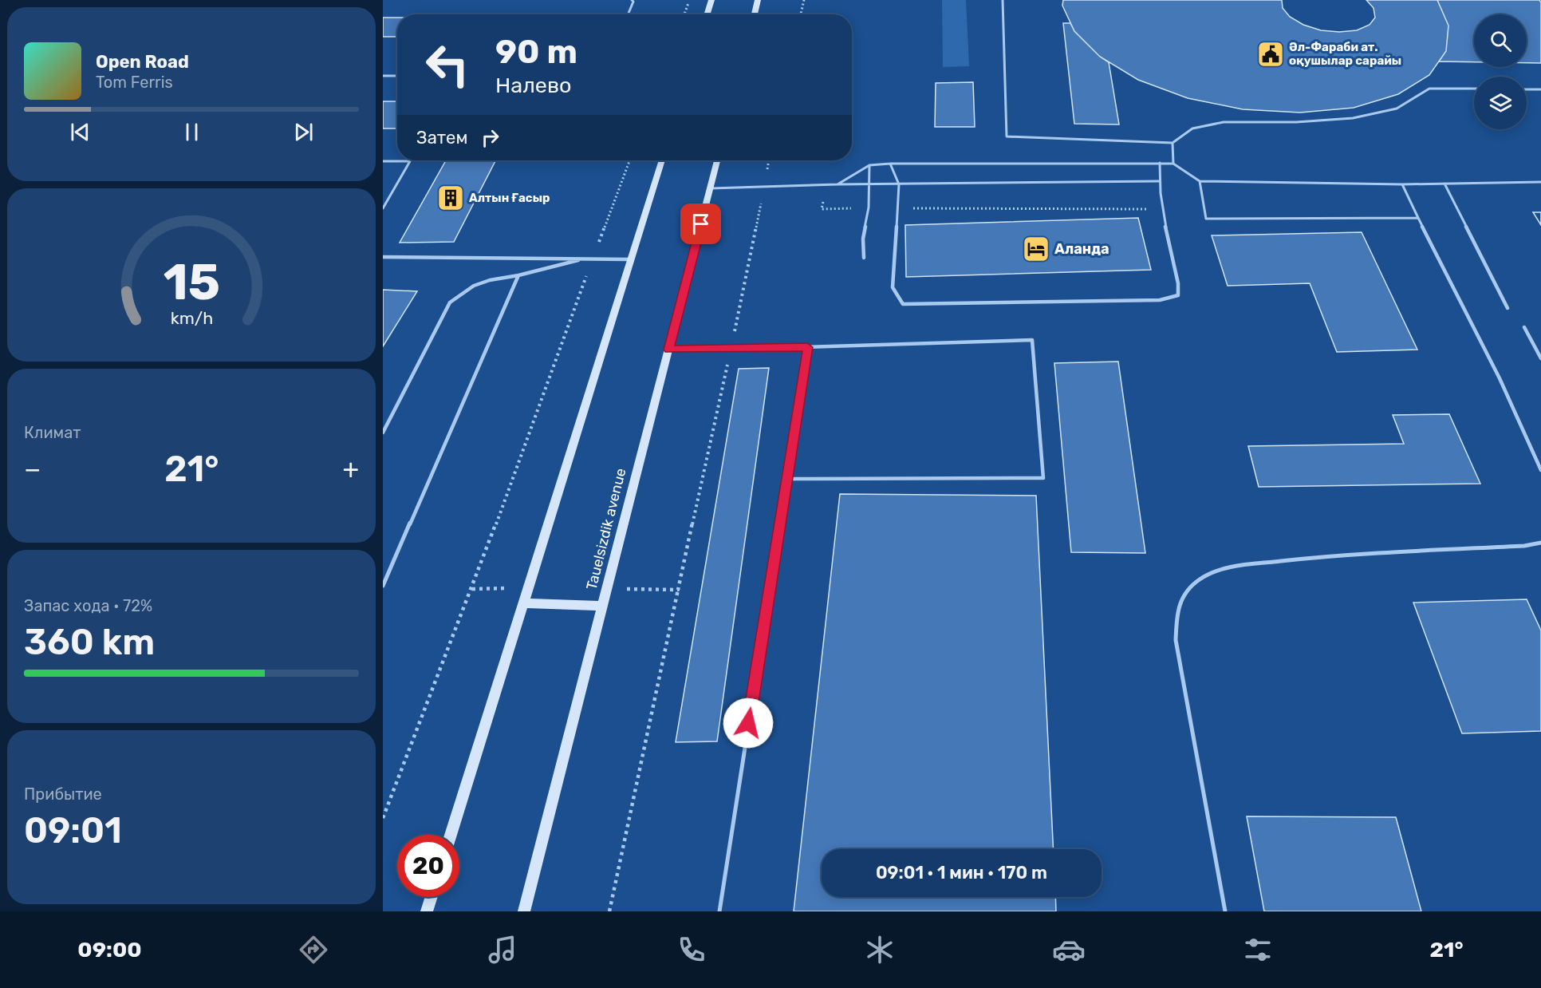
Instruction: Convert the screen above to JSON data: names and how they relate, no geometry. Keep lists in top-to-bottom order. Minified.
{"streets":{"main road":["Tauelsizdik avenue"]},"places":{"public building":["Әл-Фараби ат. оқушылар сарайы"],"building":["Алтын Ғасыр"],"hotel":["Аланда"]},"page":{"turn":["90 m","Налево"],"song":["Open Road","Tom Ferris"],"then":"Затем","tile":["Климат",["Запас хода · 72%","360 km"],["Прибытие","09:01"]],"heat":["−","21°","+"],"limit":"20","trip":"09:01 · 1 мин · 170 m","tabs":["09:00","21°"],"gauge":["15","km/h"]}}
